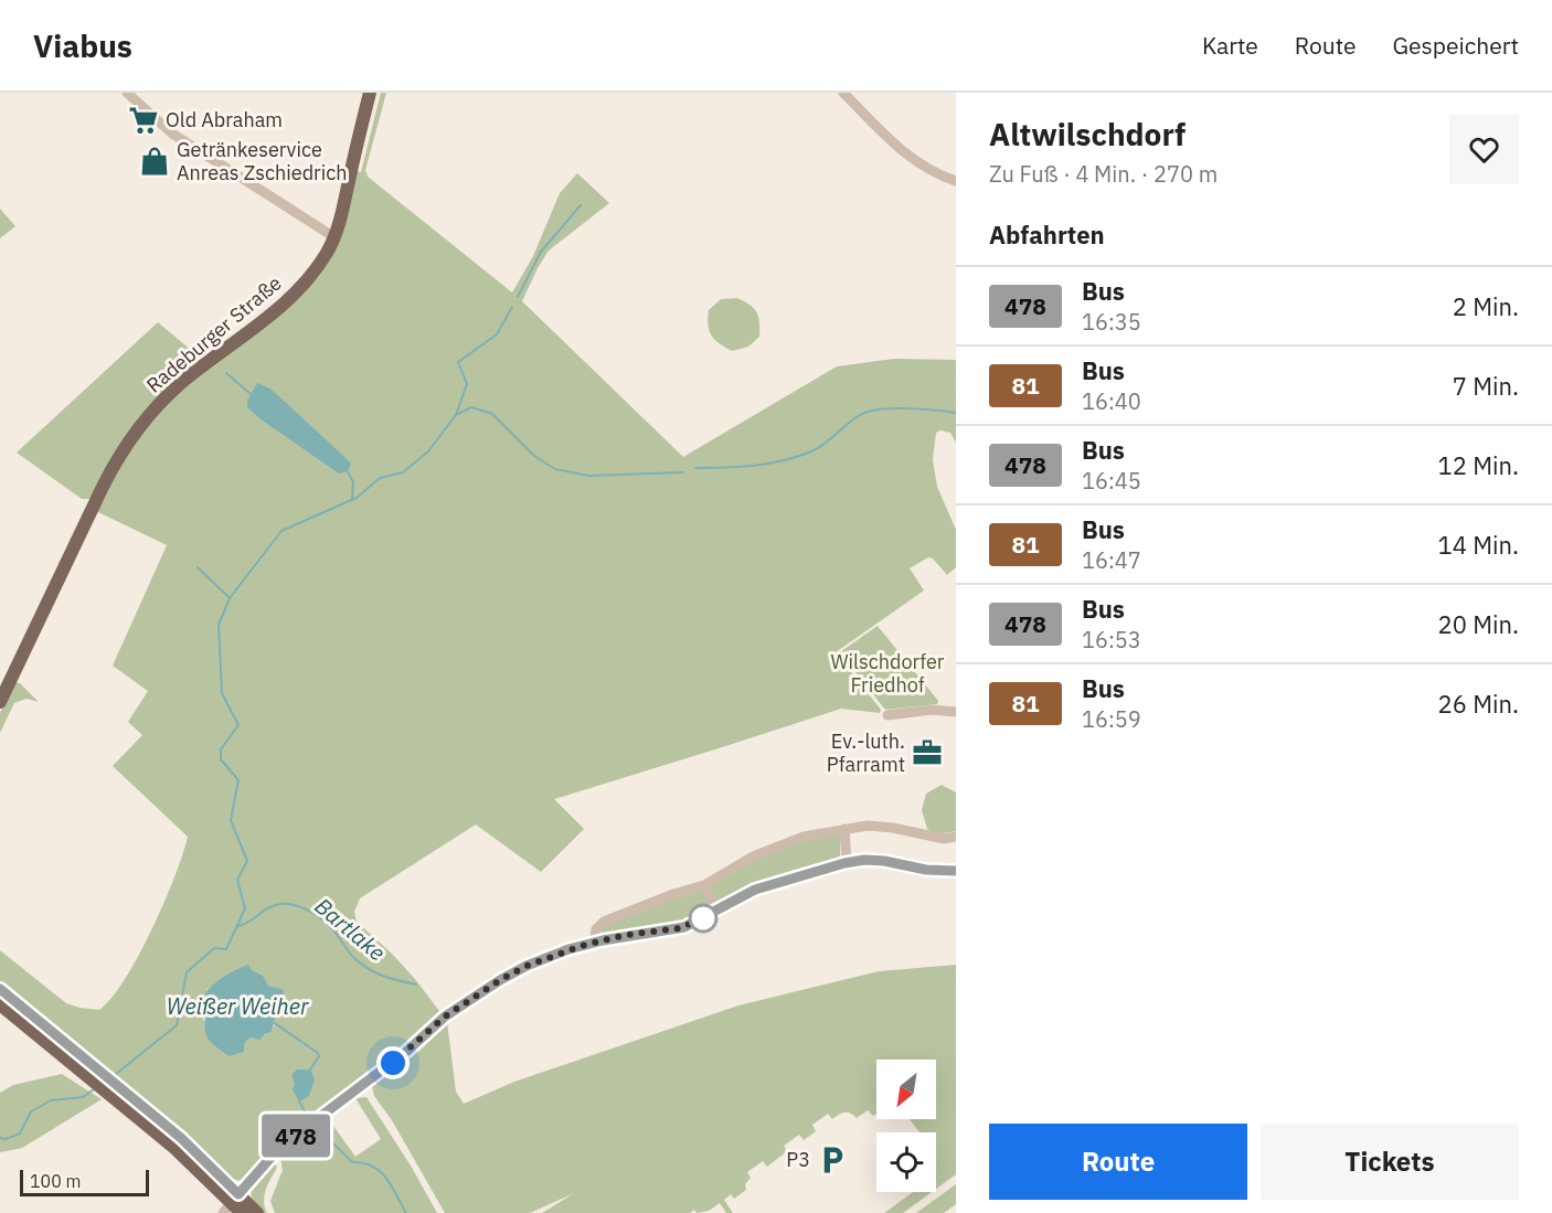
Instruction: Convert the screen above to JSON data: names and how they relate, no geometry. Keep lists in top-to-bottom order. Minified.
{"streets":{"main road":["Radeburger Straße"]},"water":["Bartlake","Weißer Weiher"],"parks":["Wilschdorfer Friedhof"],"places":{"supermarket":["Old Abraham"],"shop":["Getränkeservice Anreas Zschiedrich"],"office":["Ev.-luth. Pfarramt"],"parking":["P3"]},"lines":["bus line 478"],"scale_bar":"100 m","north":"bottom left","page":{"header":"Viabus","nav":["Karte","Route","Gespeichert"],"on_map":"478","heading":[["Altwilschdorf","Zu Fuß · 4 Min. · 270 m"],"Abfahrten"],"list":[{"mark":"478","name":"Bus","note":"16:35","value":"2 Min."},{"mark":"81","name":"Bus","note":"16:40","value":"7 Min."},{"mark":"478","name":"Bus","note":"16:45","value":"12 Min."},{"mark":"81","name":"Bus","note":"16:47","value":"14 Min."},{"mark":"478","name":"Bus","note":"16:53","value":"20 Min."},{"mark":"81","name":"Bus","note":"16:59","value":"26 Min."}],"buttons":["Route","Tickets"],"scale":"100 m"}}
